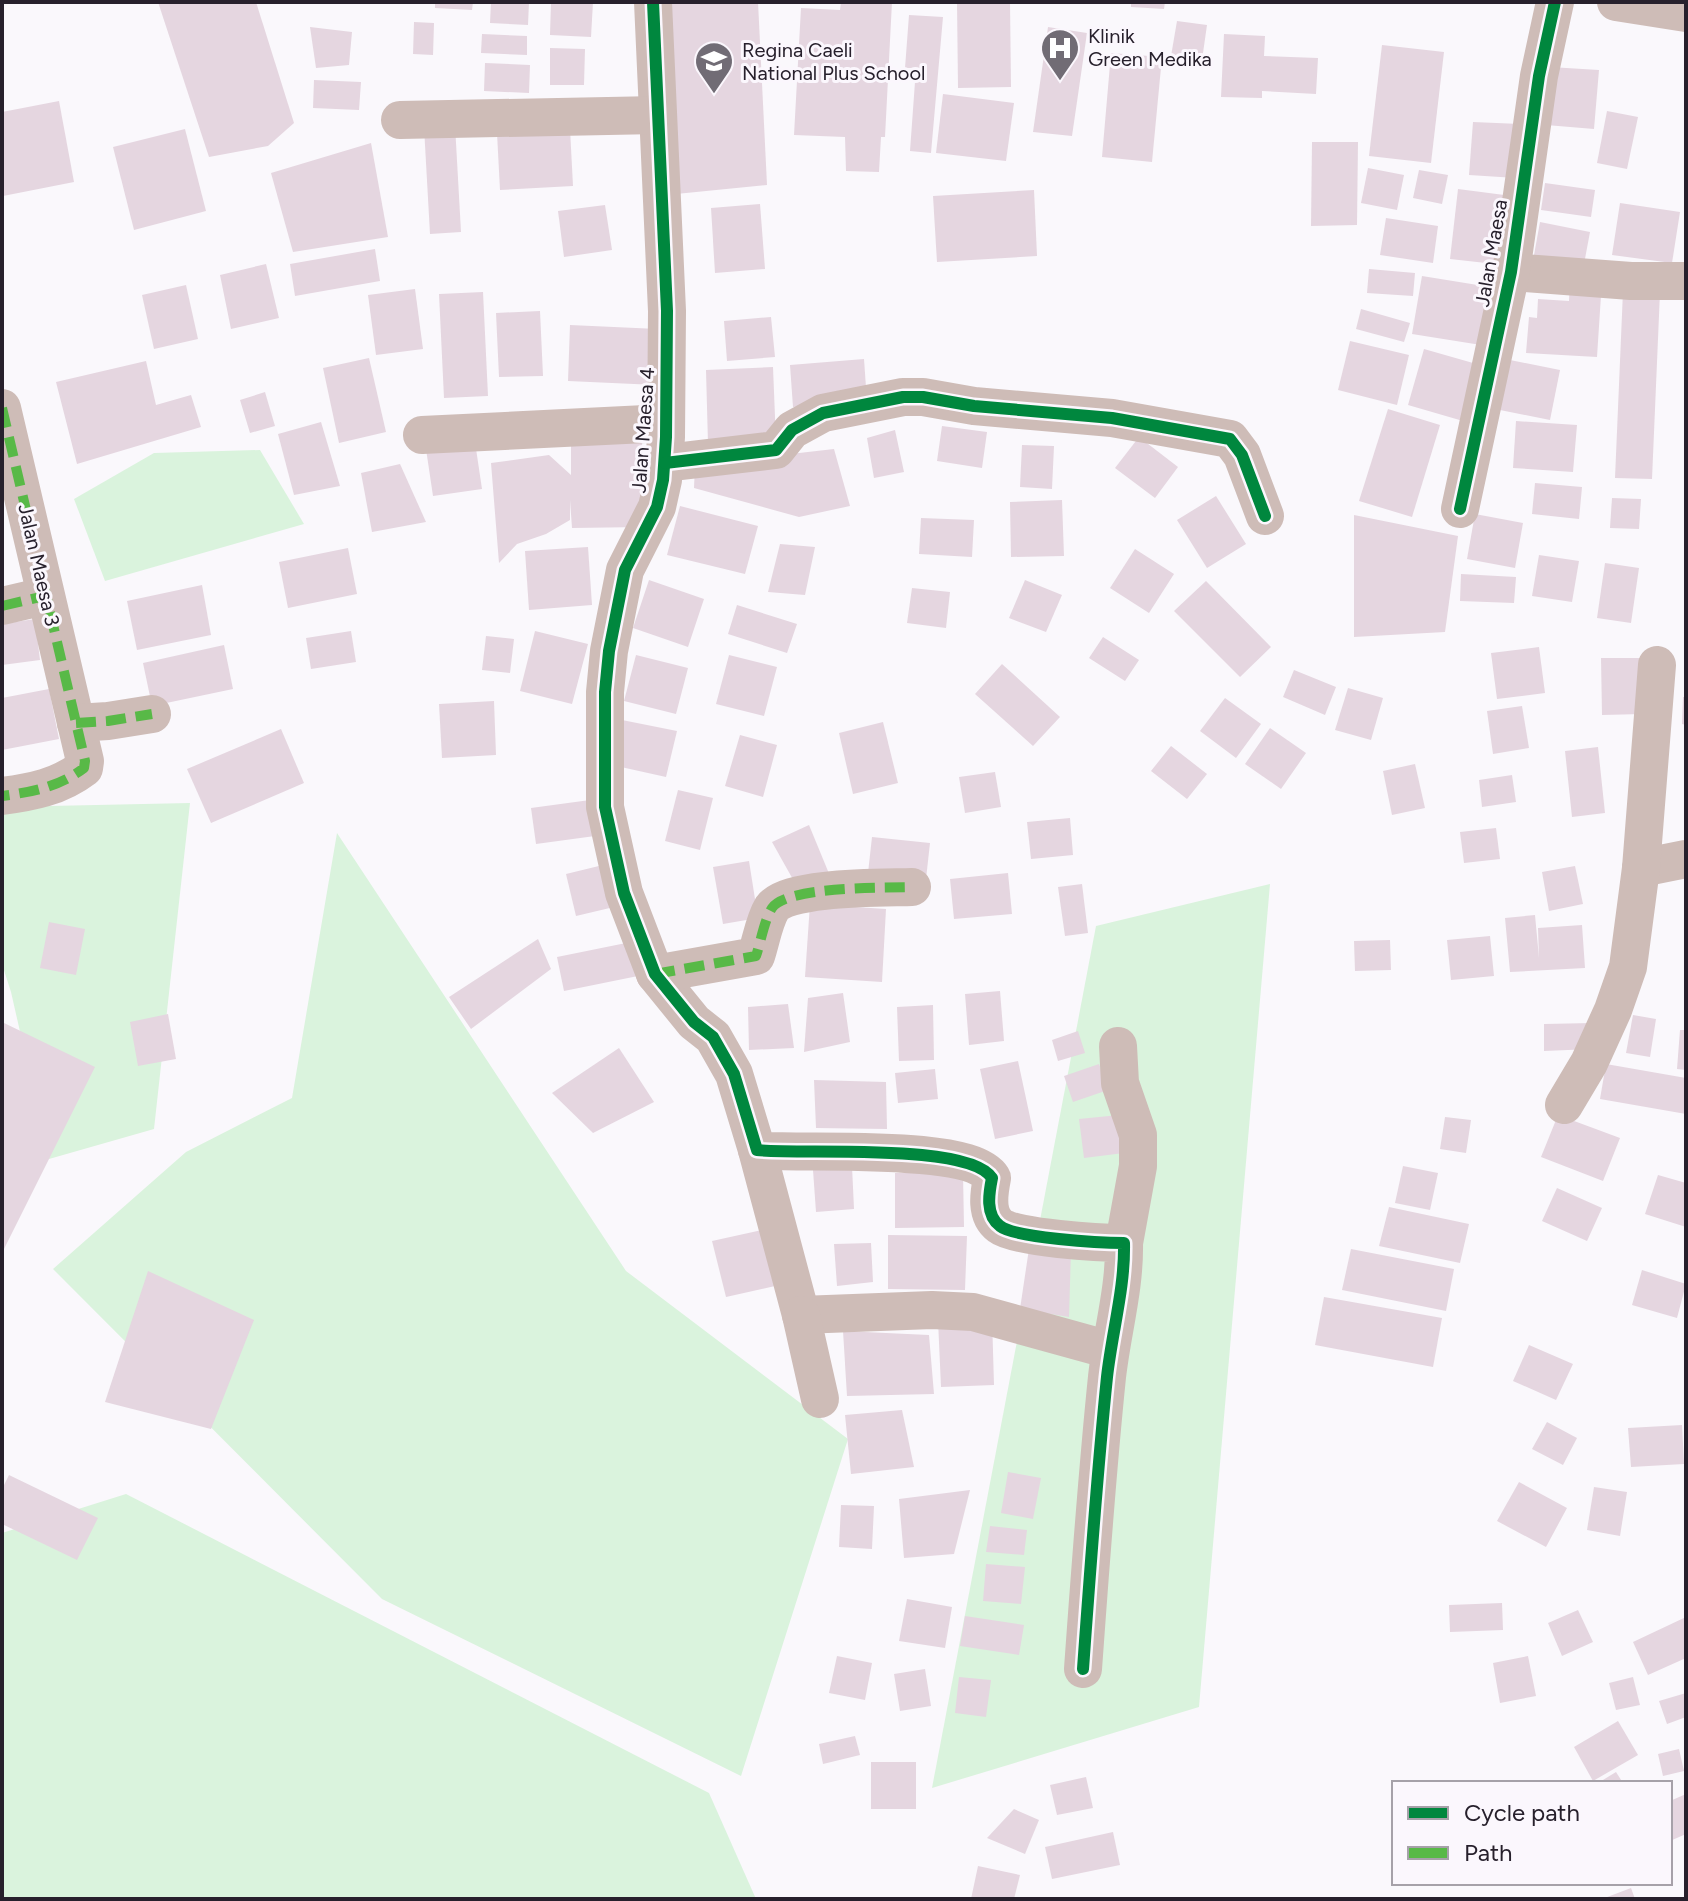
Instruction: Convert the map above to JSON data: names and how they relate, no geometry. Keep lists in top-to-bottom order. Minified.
{"streets":{"street":["Jalan Maesa","Jalan Maesa 4","Jalan Maesa 3"]},"places":{"hospital":["Klinik Green Medika"],"school or university":["Regina Caeli National Plus School"]},"legend":["Cycle path","Path"]}
